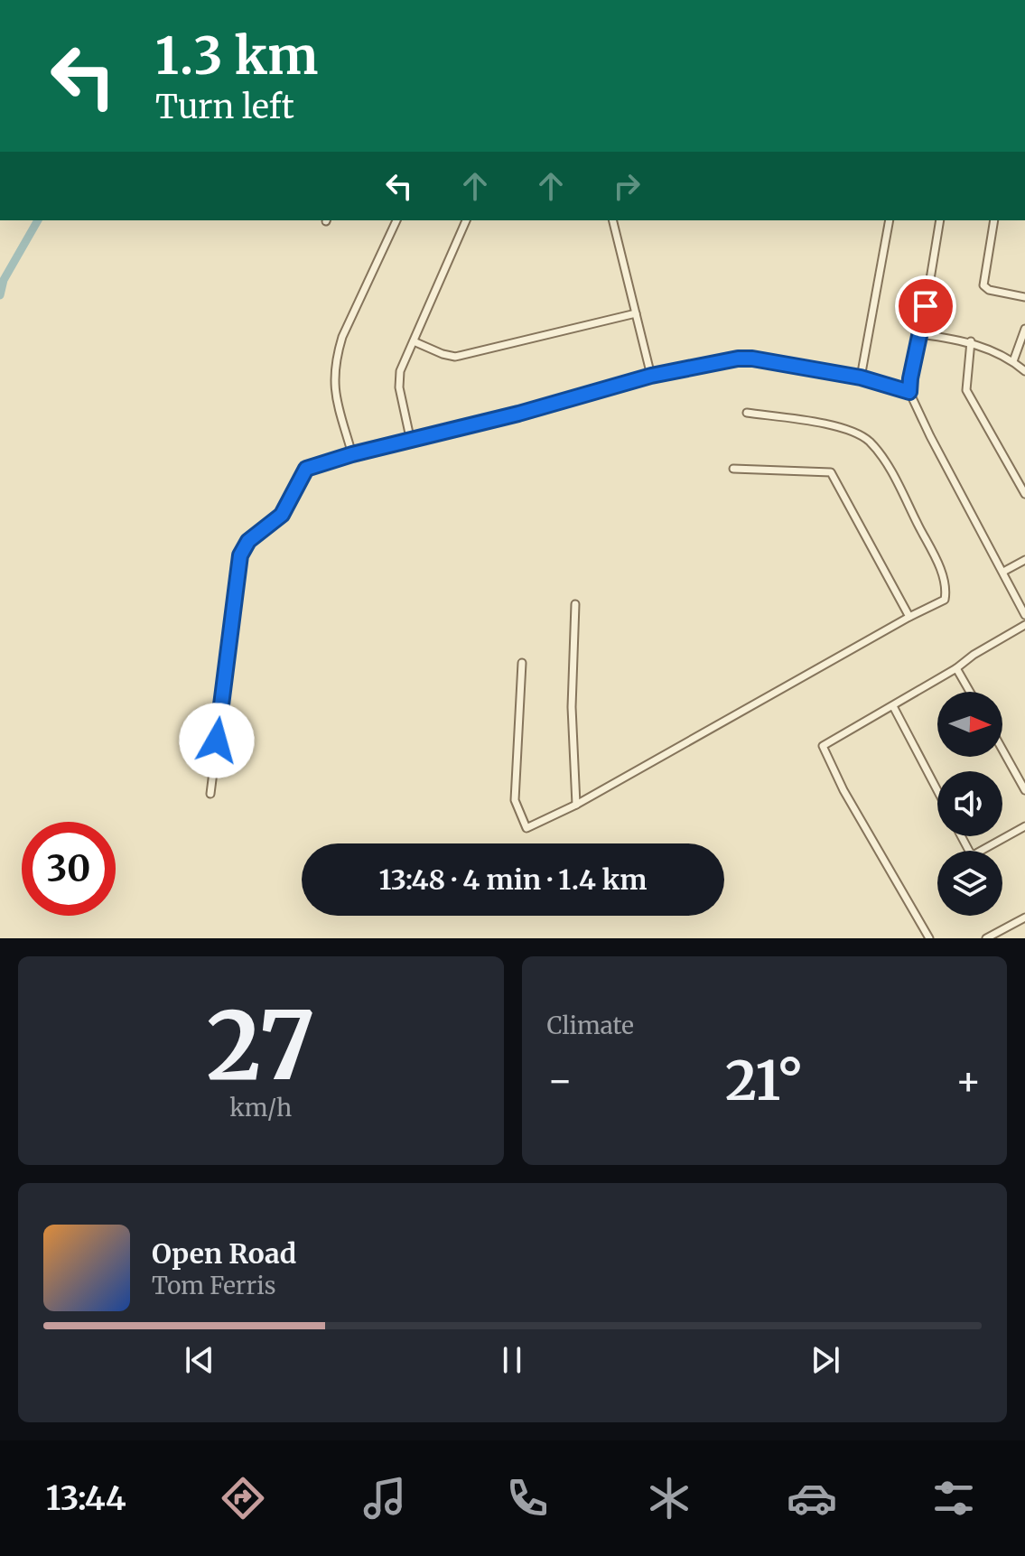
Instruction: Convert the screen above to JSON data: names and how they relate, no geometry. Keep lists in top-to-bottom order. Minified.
{"north":"right","page":{"turn":["1.3 km","Turn left"],"limit":"30","trip":"13:48 · 4 min · 1.4 km","tile":[["27","km/h"],"Climate"],"heat":["−","21°","+"],"song":["Open Road","Tom Ferris"],"tabs":"13:44"}}
